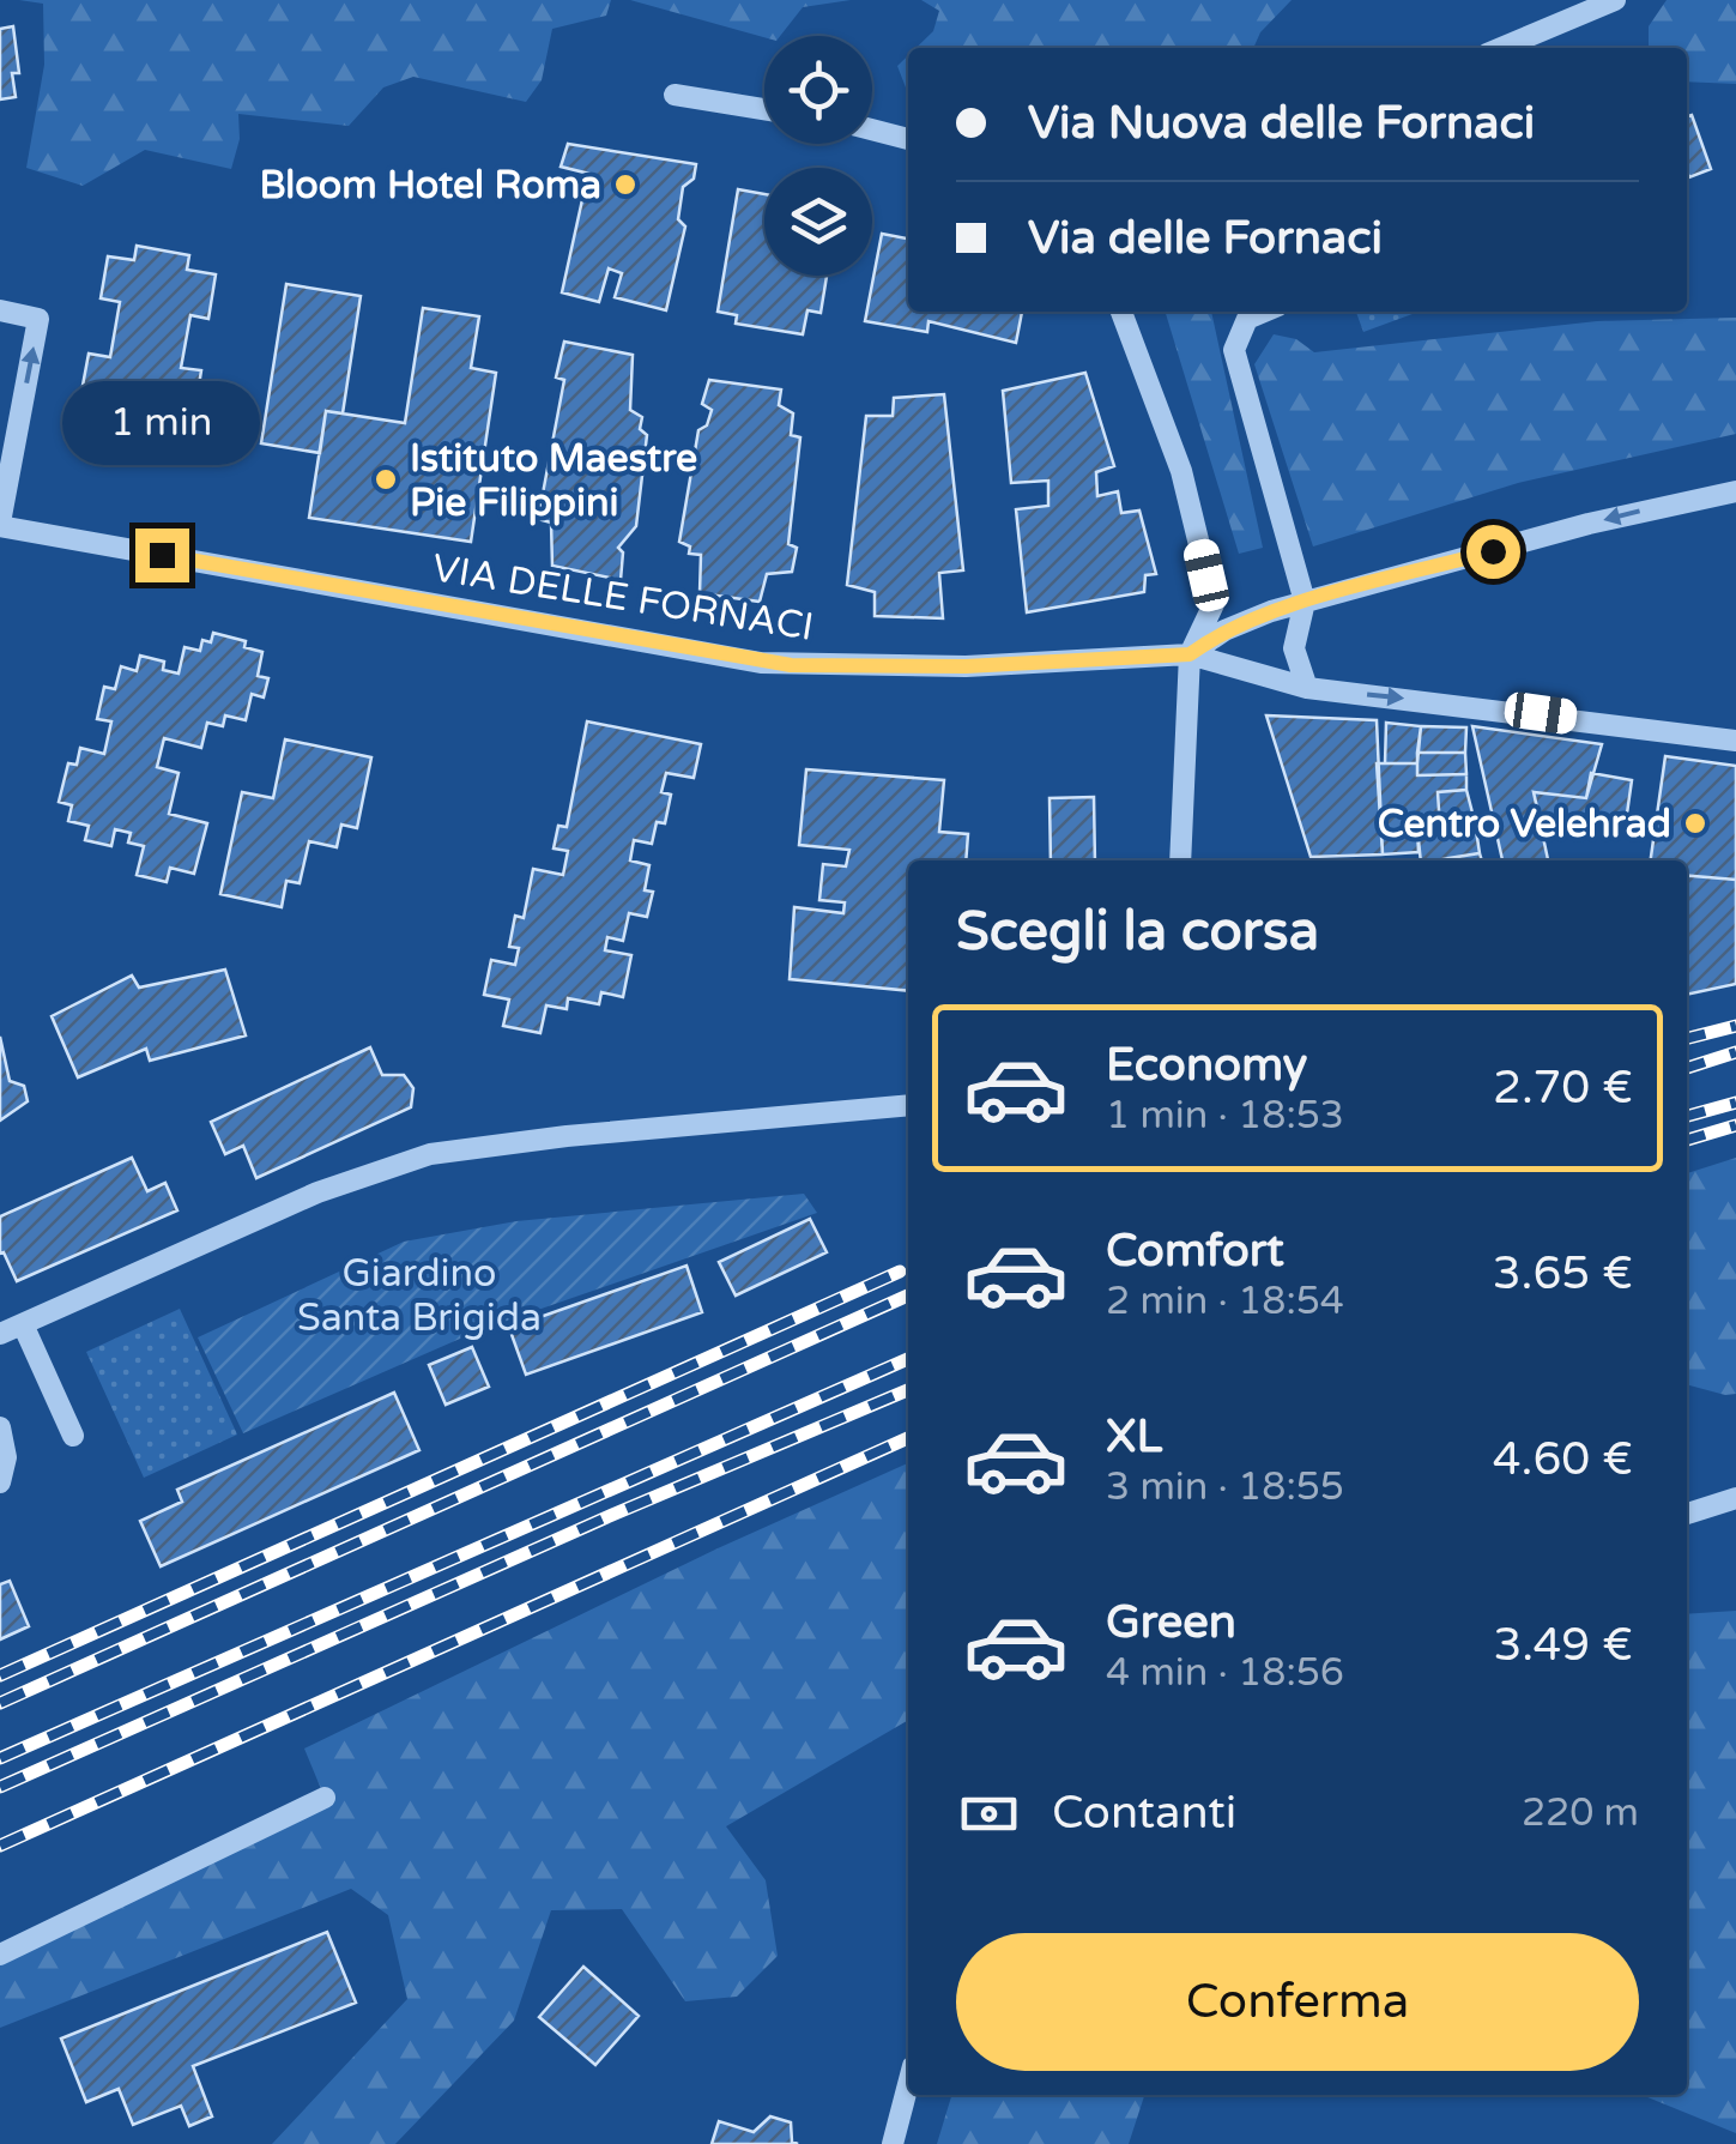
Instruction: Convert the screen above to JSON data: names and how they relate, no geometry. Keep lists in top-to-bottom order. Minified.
{"streets":{"street":["VIA DELLE FORNACI"]},"parks":["Giardino Santa Brigida"],"places":["Bloom Hotel Roma","Istituto Maestre Pie Filippini","Centro Velehrad"],"page":{"banner":["Via Nuova delle Fornaci","Via delle Fornaci"],"bubble":"1 min","heading":"Scegli la corsa","list":[{"name":"Economy","note":"1 min · 18:53","value":"2.70 €"},{"name":"Comfort","note":"2 min · 18:54","value":"3.65 €"},{"name":"XL","note":"3 min · 18:55","value":"4.60 €"},{"name":"Green","note":"4 min · 18:56","value":"3.49 €"}],"pay":["Contanti","220 m"],"buttons":"Conferma"}}
